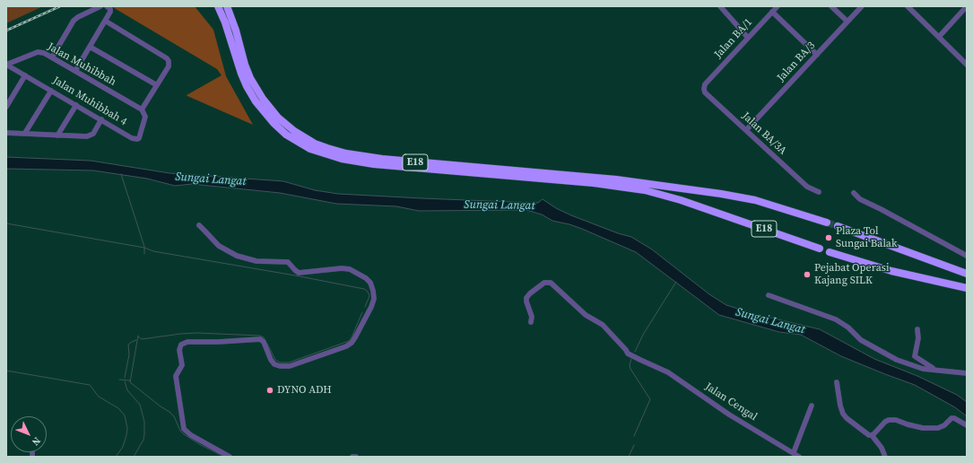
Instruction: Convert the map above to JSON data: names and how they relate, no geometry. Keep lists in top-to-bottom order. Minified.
{"streets":{"highway":["E18"],"street":["Jalan BA/1","Jalan BA/3","Jalan Muhibbah","Jalan Muhibbah 4","Jalan BA/3A","Jalan Cengal"]},"crossings":[["Jalan BA/1","Jalan BA/3A"],["Jalan BA/3","Jalan BA/3A"],["Jalan Muhibbah","Jalan Muhibbah 4"]],"water":["Sungai Langat"],"places":["Plaza Tol Sungai Balak","Pejabat Operasi Kajang SILK","DYNO ADH"],"north":"bottom right"}
